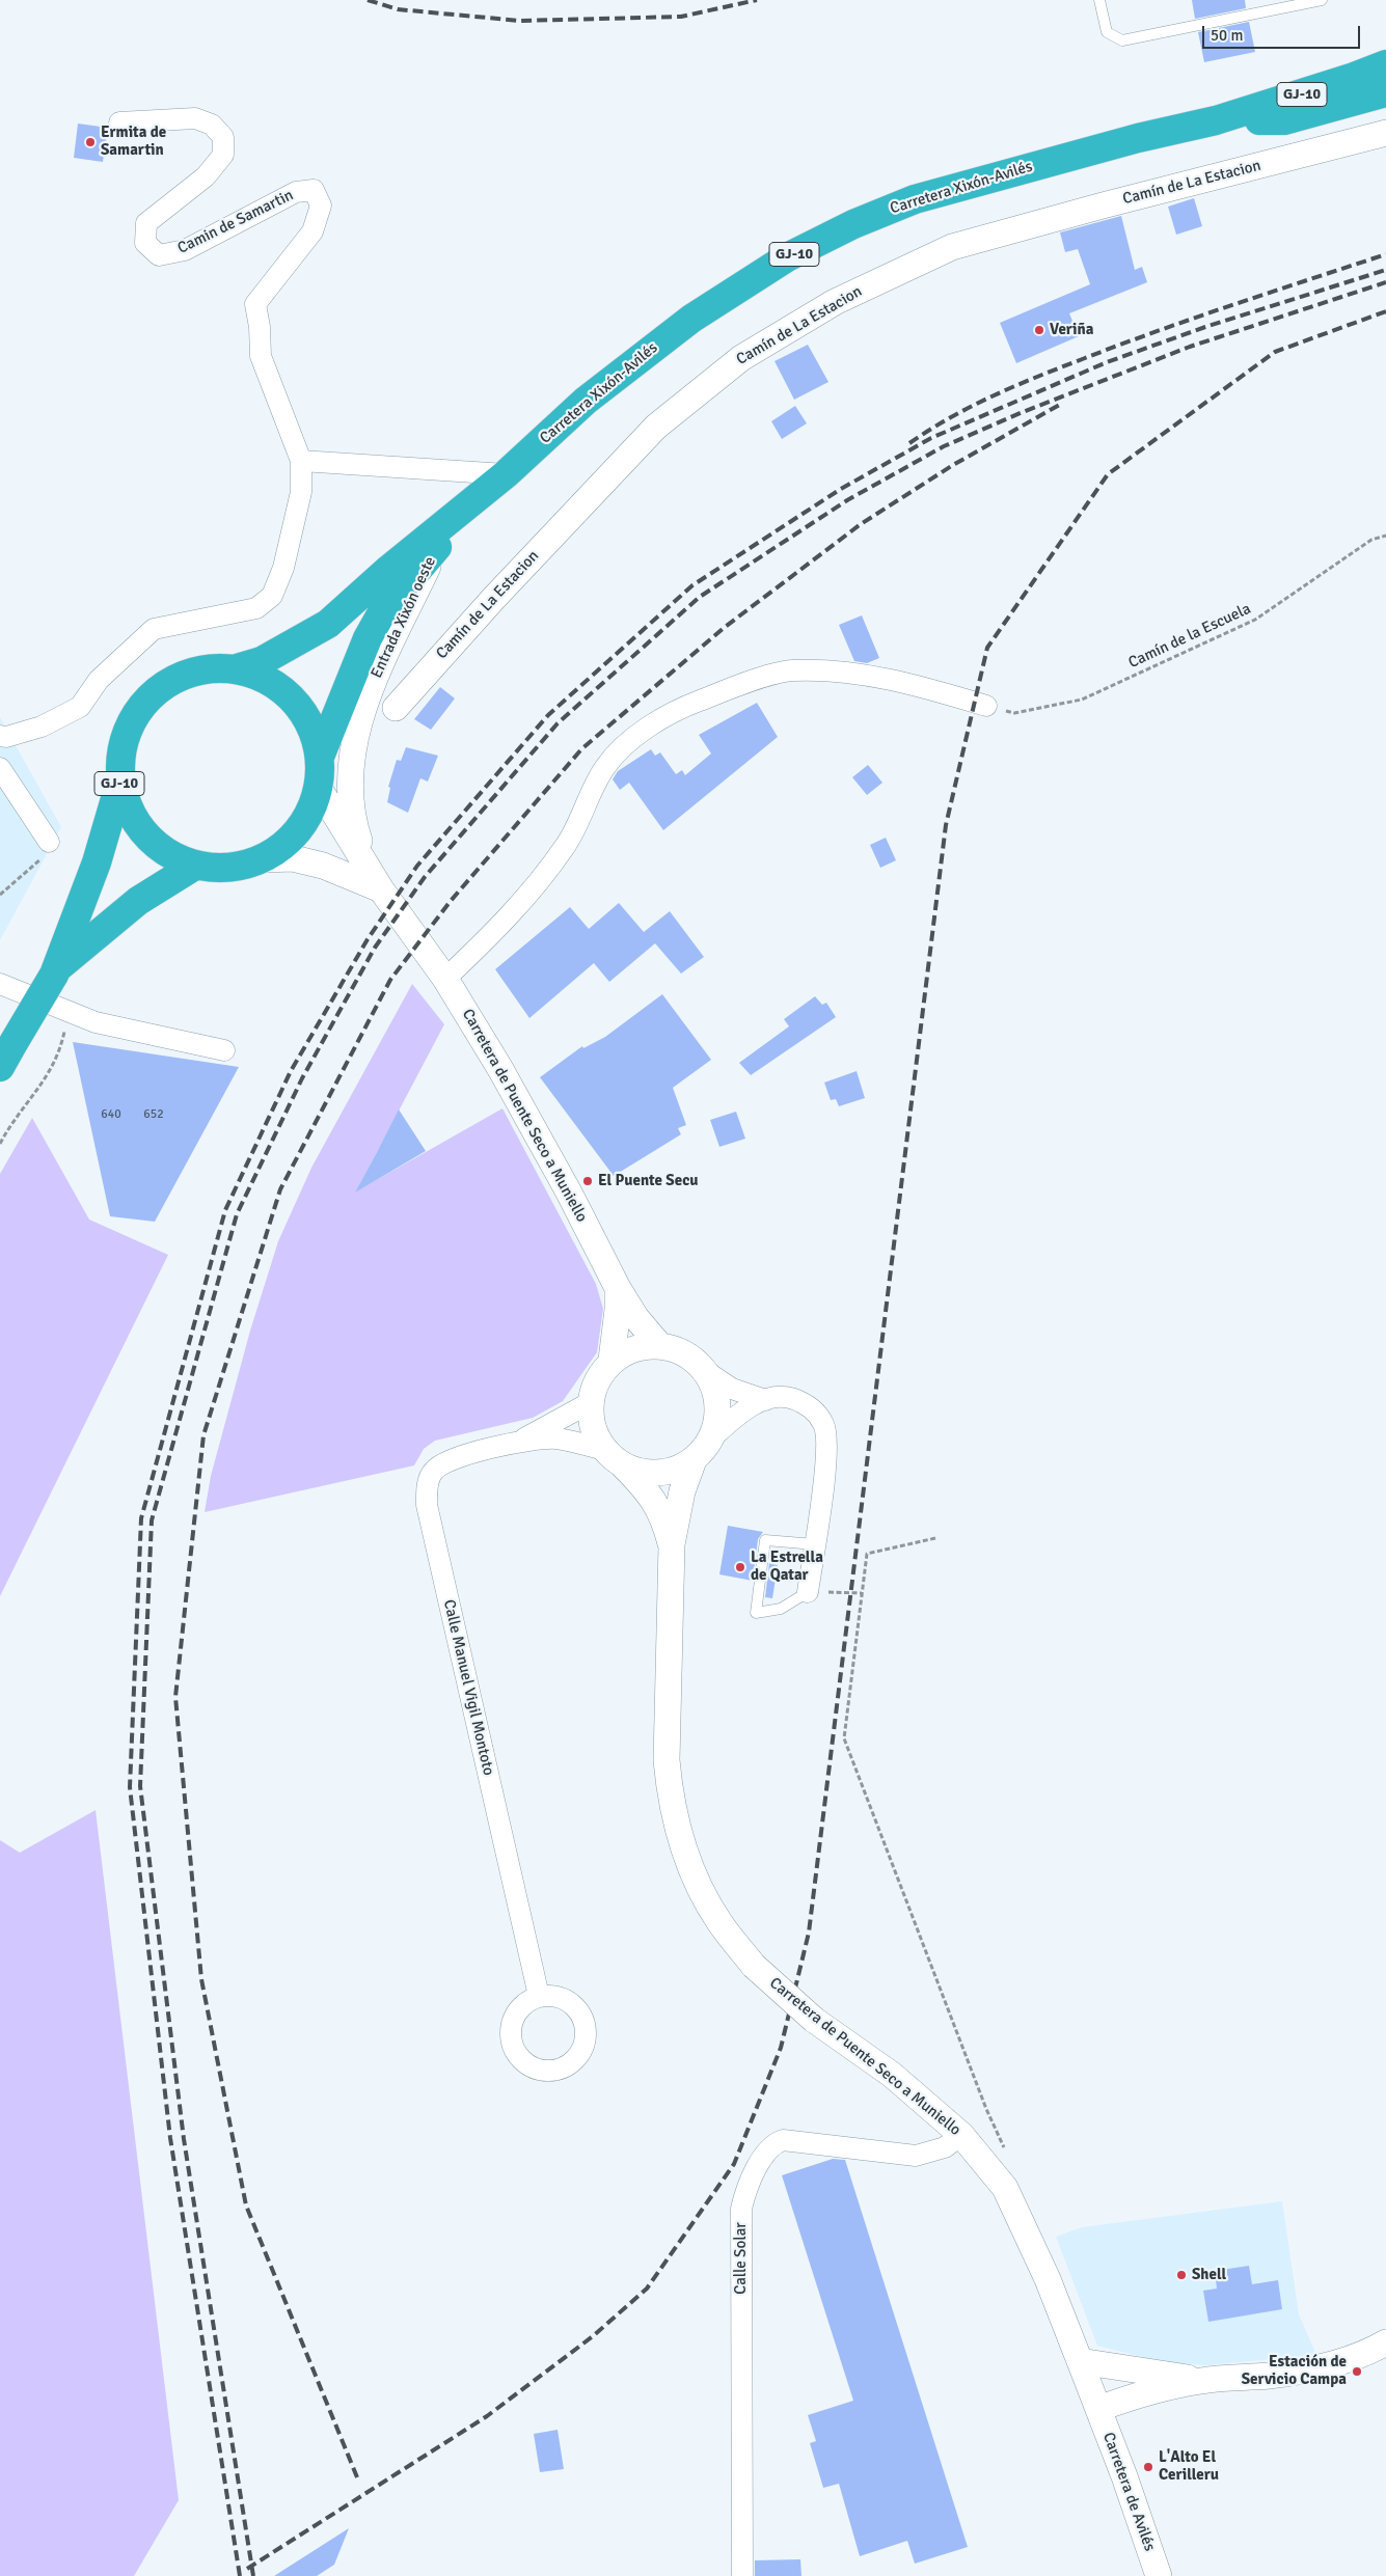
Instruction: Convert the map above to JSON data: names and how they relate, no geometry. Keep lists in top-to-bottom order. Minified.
{"streets":{"highway":["GJ-10","Carretera Xixón-Avilés"],"street":["Camín de La Estacion","Camin de Samartin","Entrada Xixón oeste","Carretera de Puente Seco a Muniello","Calle Manuel Vigil Montoto","Calle Solar","Carretera de Avilés"],"path":["Camín de la Escuela"]},"crossings":[["GJ-10","Carretera Xixón-Avilés"],["GJ-10","Entrada Xixón oeste"],["Carretera Xixón-Avilés","Entrada Xixón oeste"],["Entrada Xixón oeste","Carretera de Puente Seco a Muniello"],["Carretera de Puente Seco a Muniello","Calle Manuel Vigil Montoto"],["Carretera de Puente Seco a Muniello","Calle Solar"],["Carretera de Puente Seco a Muniello","Carretera de Avilés"]],"places":["Ermita de Samartin","Veriña","El Puente Secu","La Estrella de Qatar","Shell","Estación de Servicio Campa","L'Alto El Cerilleru"],"house_numbers":["640","652"],"scale_bar":"50 m"}
